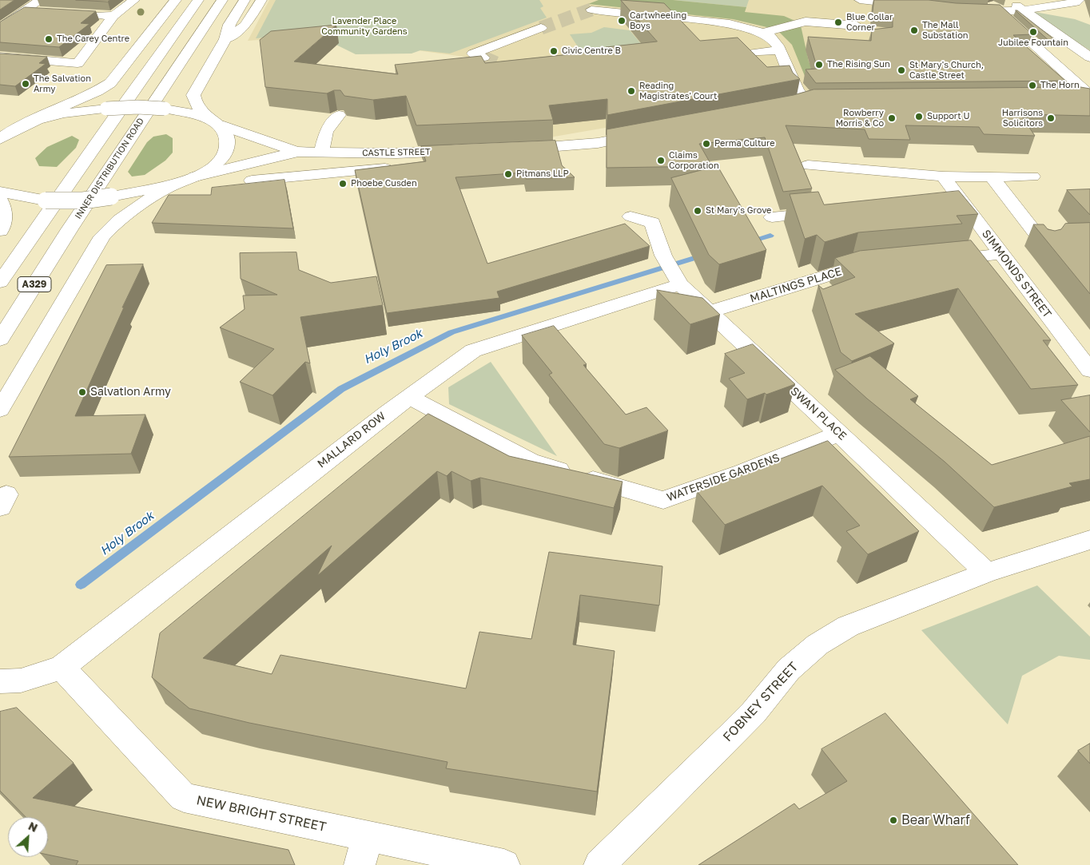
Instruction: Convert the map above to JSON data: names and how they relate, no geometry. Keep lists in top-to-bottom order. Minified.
{"streets":{"street":["CASTLE STREET","INNER DISTRIBUTION ROAD","SIMMONDS STREET","A329","MALTINGS PLACE","SWAN PLACE","MALLARD ROW","WATERSIDE GARDENS","FOBNEY STREET","NEW BRIGHT STREET"]},"crossings":[["MALTINGS PLACE","SWAN PLACE"],["SWAN PLACE","MALLARD ROW"],["SWAN PLACE","WATERSIDE GARDENS"],["SWAN PLACE","FOBNEY STREET"],["MALLARD ROW","WATERSIDE GARDENS"],["MALLARD ROW","NEW BRIGHT STREET"]],"water":["Holy Brook"],"parks":["Lavender Place Community Gardens"],"places":["Cartwheeling Boys","Blue Collar Corner","The Mall Substation","Jubilee Fountain","The Carey Centre","Civic Centre B","The Rising Sun","St Mary's Church, Castle Street","The Salvation Army","The Horn","Reading Magistrates' Court","Support U","Rowberry Morris & Co","Harrisons Solicitors","Perma Culture","Claims Corporation","Pitmans LLP","Phoebe Cusden","St Mary's Grove","Salvation Army","Bear Wharf"],"north":"top right"}
